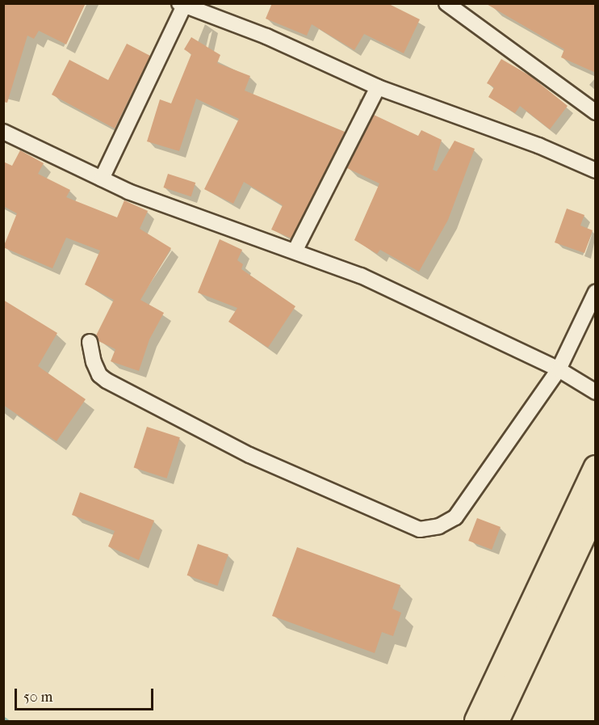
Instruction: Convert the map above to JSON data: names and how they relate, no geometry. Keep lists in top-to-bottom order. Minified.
{"scale_bar":"50 m"}
